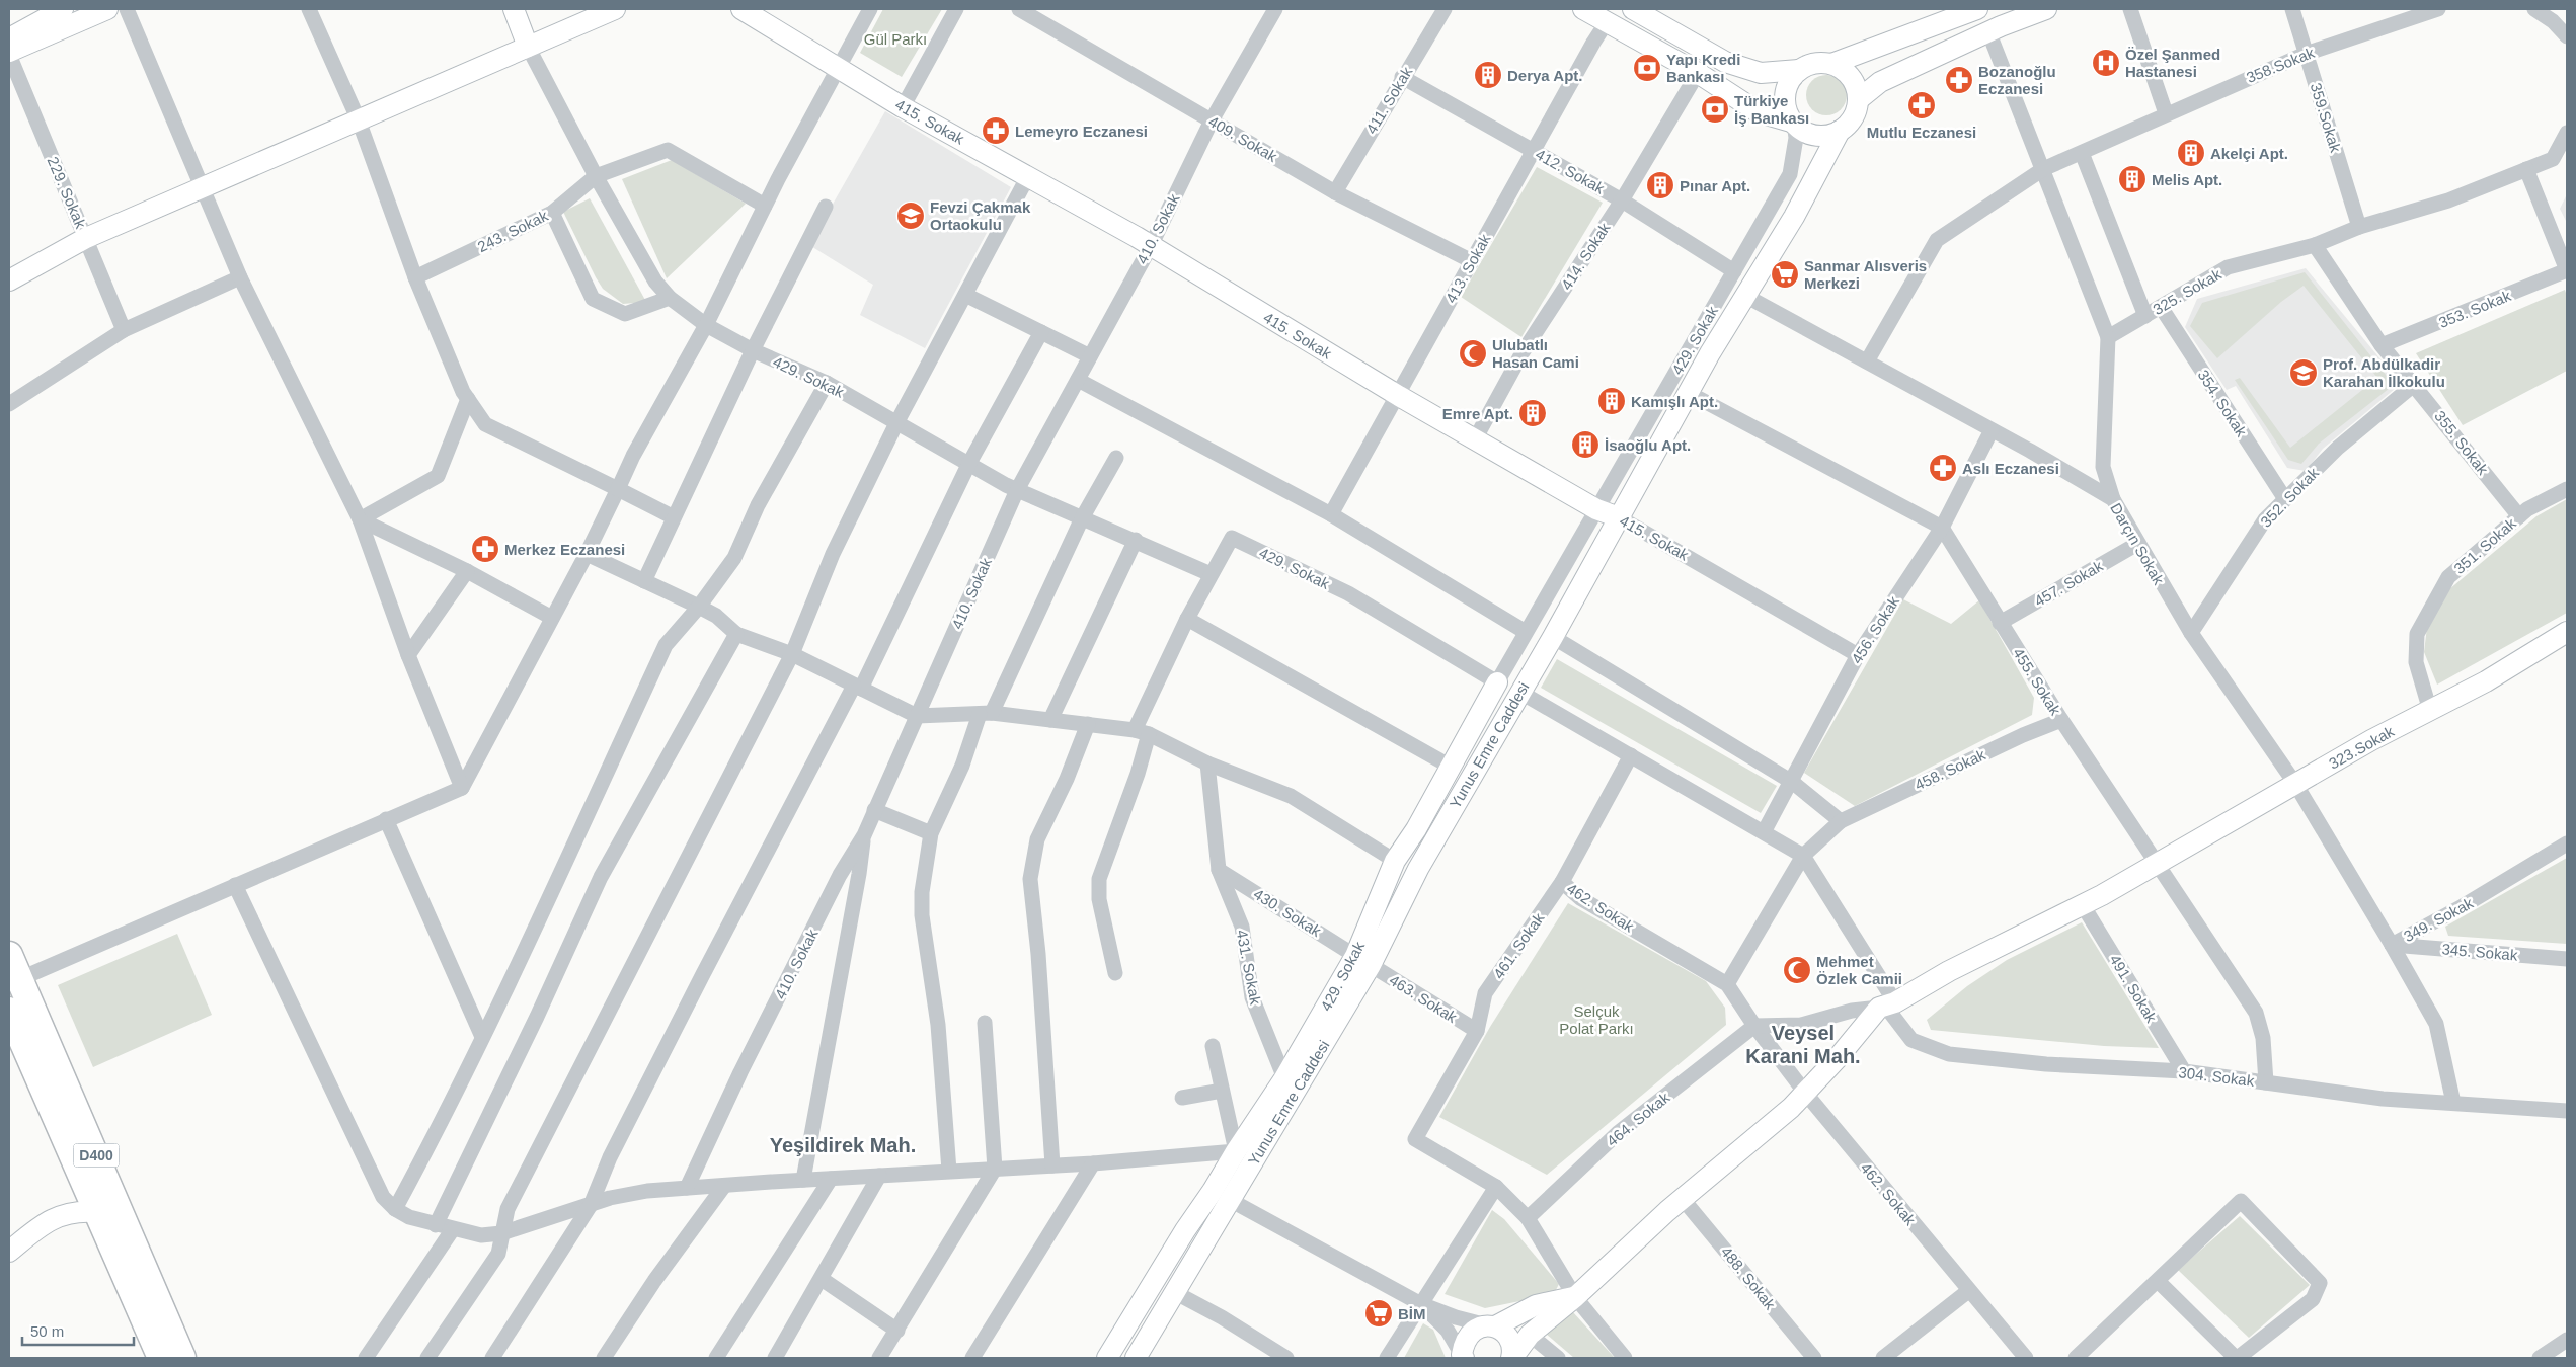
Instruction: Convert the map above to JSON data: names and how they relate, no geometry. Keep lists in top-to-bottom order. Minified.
{"streets":{"highway":["D400"],"main road":["415. Sokak","429. Sokak","Yunus Emre Caddesi","323.Sokak"],"street":["358.Sokak","411. Sokak","359.Sokak","409. Sokak","412. Sokak","229. Sokak","410. Sokak","243. Sokak","414. Sokak","413. Sokak","325. Sokak","353. Sokak","354. Sokak","355. Sokak","352. Sokak","Darçın Sokak","351. Sokak","457. Sokak","456. Sokak","455. Sokak","458. Sokak","462. Sokak","430. Sokak","349. Sokak","461. Sokak","345. Sokak","431. Sokak","491. Sokak","463. Sokak","304. Sokak","464. Sokak","488. Sokak"]},"crossings":[["358.Sokak","359.Sokak"],["358.Sokak","Darçın Sokak"],["411. Sokak","409. Sokak"],["411. Sokak","412. Sokak"],["359.Sokak","325. Sokak"],["415. Sokak","410. Sokak"],["415. Sokak","414. Sokak"],["415. Sokak","413. Sokak"],["415. Sokak","429. Sokak"],["415. Sokak","456. Sokak"],["415. Sokak","Yunus Emre Caddesi"],["409. Sokak","410. Sokak"],["409. Sokak","413. Sokak"],["412. Sokak","414. Sokak"],["412. Sokak","413. Sokak"],["412. Sokak","429. Sokak"],["410. Sokak","429. Sokak"],["243. Sokak","429. Sokak"],["325. Sokak","354. Sokak"],["325. Sokak","355. Sokak"],["353. Sokak","355. Sokak"],["429. Sokak","Yunus Emre Caddesi"],["429. Sokak","430. Sokak"],["429. Sokak","431. Sokak"],["429. Sokak","463. Sokak"],["354. Sokak","352. Sokak"],["355. Sokak","352. Sokak"],["355. Sokak","351. Sokak"],["352. Sokak","Darçın Sokak"],["Darçın Sokak","457. Sokak"],["Darçın Sokak","456. Sokak"],["Darçın Sokak","Yunus Emre Caddesi"],["Darçın Sokak","323.Sokak"],["Darçın Sokak","349. Sokak"],["351. Sokak","323.Sokak"],["457. Sokak","455. Sokak"],["456. Sokak","455. Sokak"],["455. Sokak","323.Sokak"],["455. Sokak","458. Sokak"],["455. Sokak","304. Sokak"],["Yunus Emre Caddesi","430. Sokak"],["Yunus Emre Caddesi","463. Sokak"],["323.Sokak","349. Sokak"],["323.Sokak","491. Sokak"],["323.Sokak","304. Sokak"],["458. Sokak","462. Sokak"],["458. Sokak","304. Sokak"],["462. Sokak","461. Sokak"],["462. Sokak","464. Sokak"],["430. Sokak","431. Sokak"],["430. Sokak","463. Sokak"],["349. Sokak","345. Sokak"],["461. Sokak","463. Sokak"],["491. Sokak","304. Sokak"]],"districts":["Veysel Karani Mah.","Yeşildirek Mah."],"parks":["Gül Parkı","Selçuk Polat Parkı"],"places":{"hospital":["Özel Şanmed Hastanesi"],"bank":["Yapı Kredi Bankası","Türkiye İş Bankası"],"building":["Derya Apt.","Akelçi Apt.","Melis Apt.","Pınar Apt.","Kamışlı Apt.","Emre Apt.","İsaoğlu Apt."],"pharmacy":["Bozanoğlu Eczanesi","Mutlu Eczanesi","Lemeyro Eczanesi","Aslı Eczanesi","Merkez Eczanesi"],"school or university":["Fevzi Çakmak Ortaokulu","Prof. Abdülkadir Karahan İlkokulu"],"supermarket":["Sanmar Alısveris Merkezi","BİM"],"mosque":["Ulubatlı Hasan Cami","Mehmet Özlek Camii"]},"scale_bar":"50 m"}
